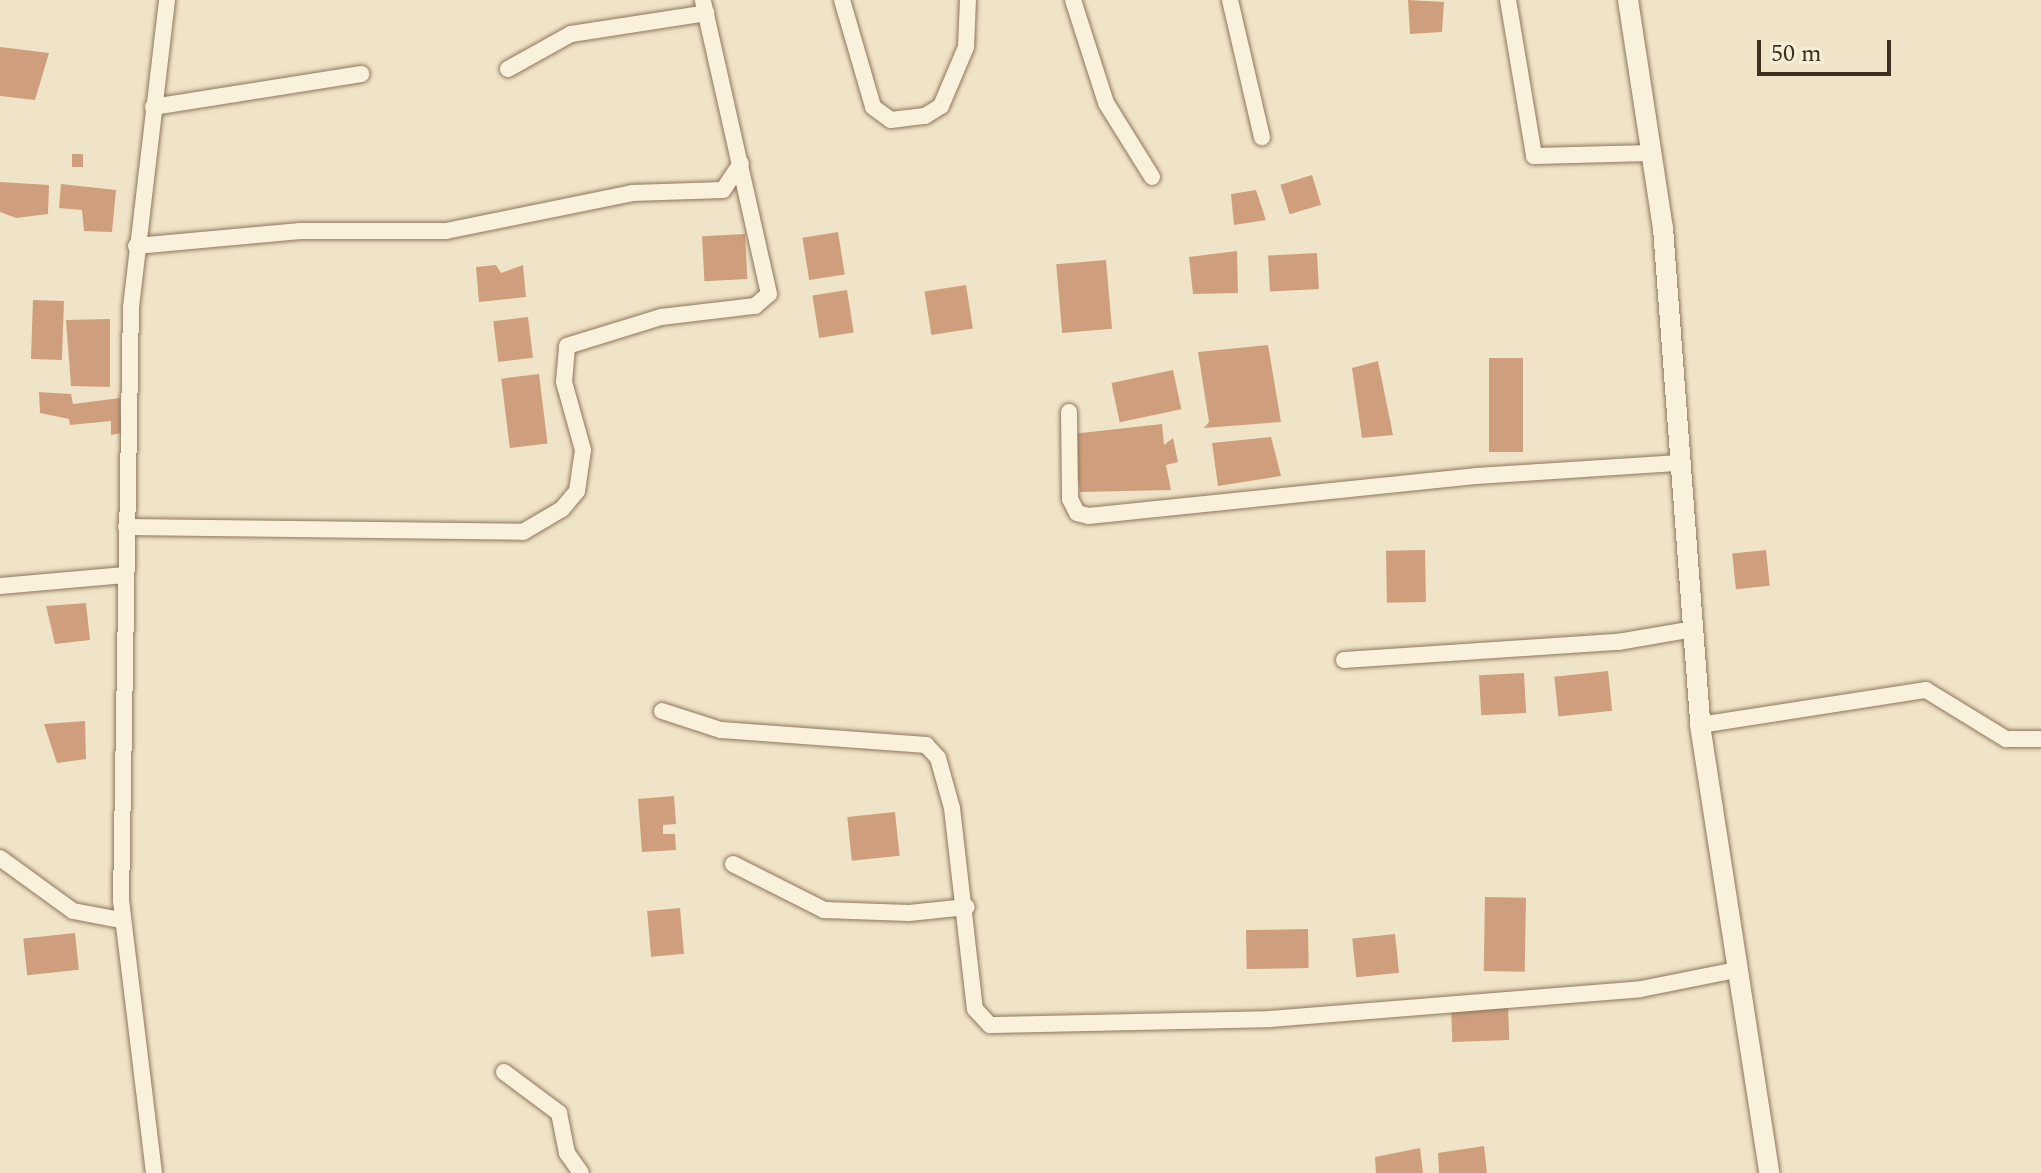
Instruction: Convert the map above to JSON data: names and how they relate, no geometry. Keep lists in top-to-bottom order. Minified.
{"scale_bar":"50 m"}
